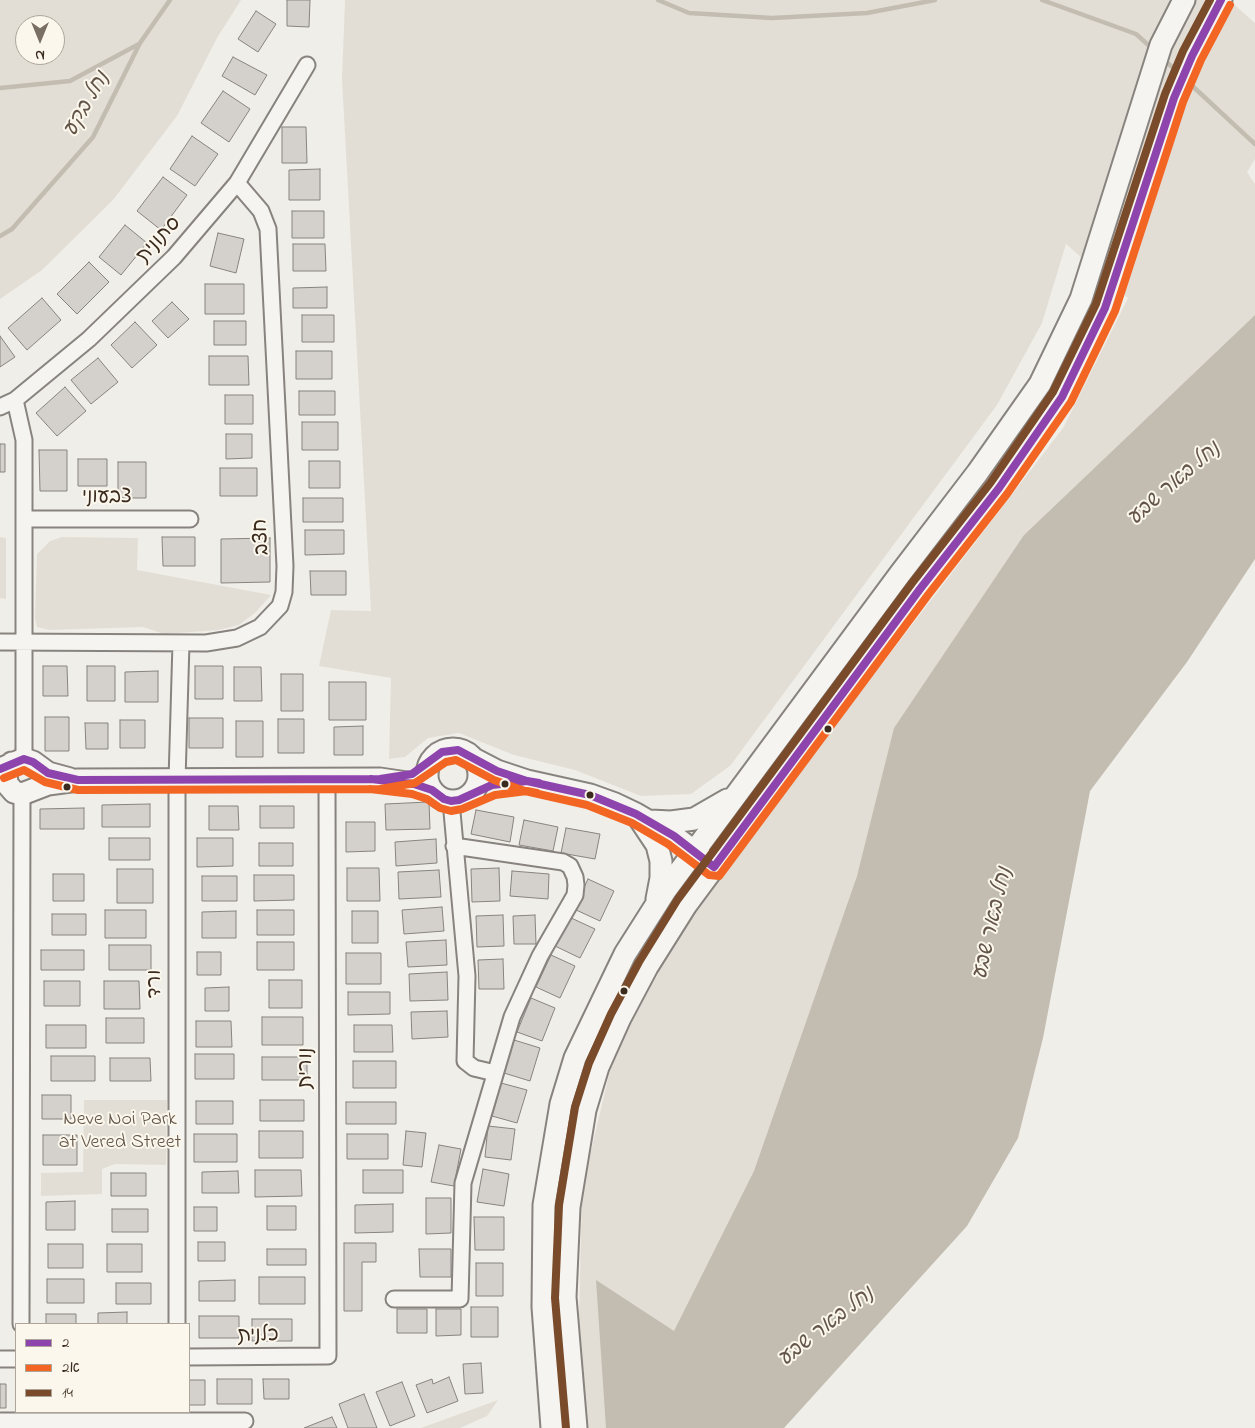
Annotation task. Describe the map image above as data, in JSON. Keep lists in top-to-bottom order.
{
  "streets": {
    "street": [
      "סתונית",
      "צבעוני",
      "חצב",
      "ורד",
      "נורית",
      "כלנית"
    ]
  },
  "crossings": [
    ["סתונית", "חצב"],
    ["חצב", "ורד"],
    ["נורית", "כלנית"]
  ],
  "water": ["נחל בקע", "נחל באר שבע"],
  "parks": ["Neve Noi Park at Vered Street"],
  "lines": ["transit line 2", "transit line 14", "transit line 2א"],
  "legend": ["2", "2א", "14"],
  "north": "bottom"
}
